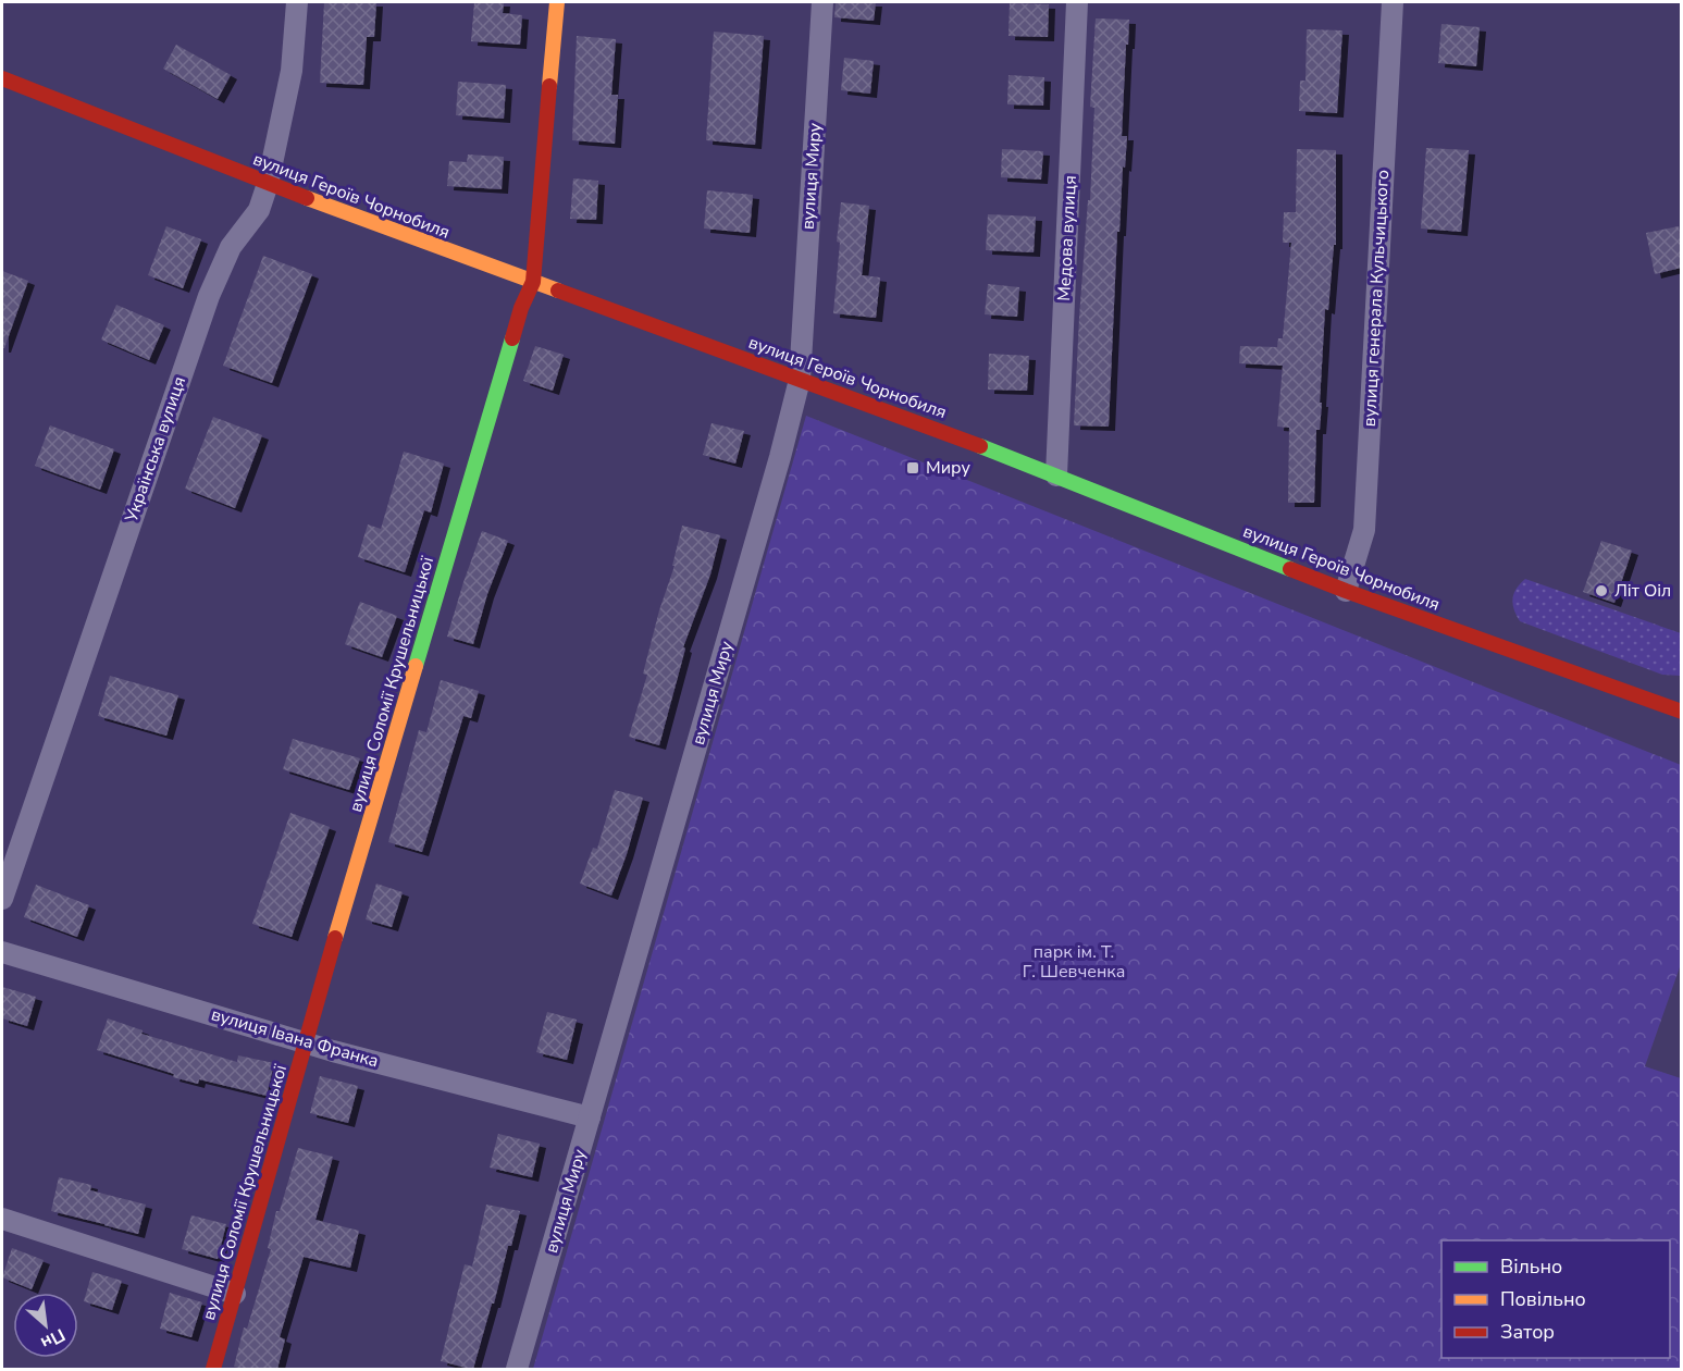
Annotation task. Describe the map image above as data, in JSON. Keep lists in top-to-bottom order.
{
  "streets": {
    "street": [
      "вулиця Миру",
      "вулиця Героїв Чорнобиля",
      "Медова вулиця",
      "вулиця генерала Кульчицького",
      "Українська вулиця",
      "вулиця Соломії Крушельницької",
      "вулиця Івана Франка"
    ]
  },
  "crossings": [
    ["вулиця Миру", "вулиця Героїв Чорнобиля"],
    ["вулиця Миру", "вулиця Івана Франка"],
    ["вулиця Героїв Чорнобиля", "Медова вулиця"],
    ["вулиця Героїв Чорнобиля", "вулиця генерала Кульчицького"],
    ["вулиця Героїв Чорнобиля", "Українська вулиця"],
    ["вулиця Героїв Чорнобиля", "вулиця Соломії Крушельницької"],
    ["вулиця Соломії Крушельницької", "вулиця Івана Франка"]
  ],
  "parks": ["парк ім. Т. Г. Шевченка"],
  "places": {
    "transit": ["Миру"],
    "other": ["Літ Оіл"]
  },
  "legend": ["Вільно", "Повільно", "Затор"],
  "north": "bottom right"
}
